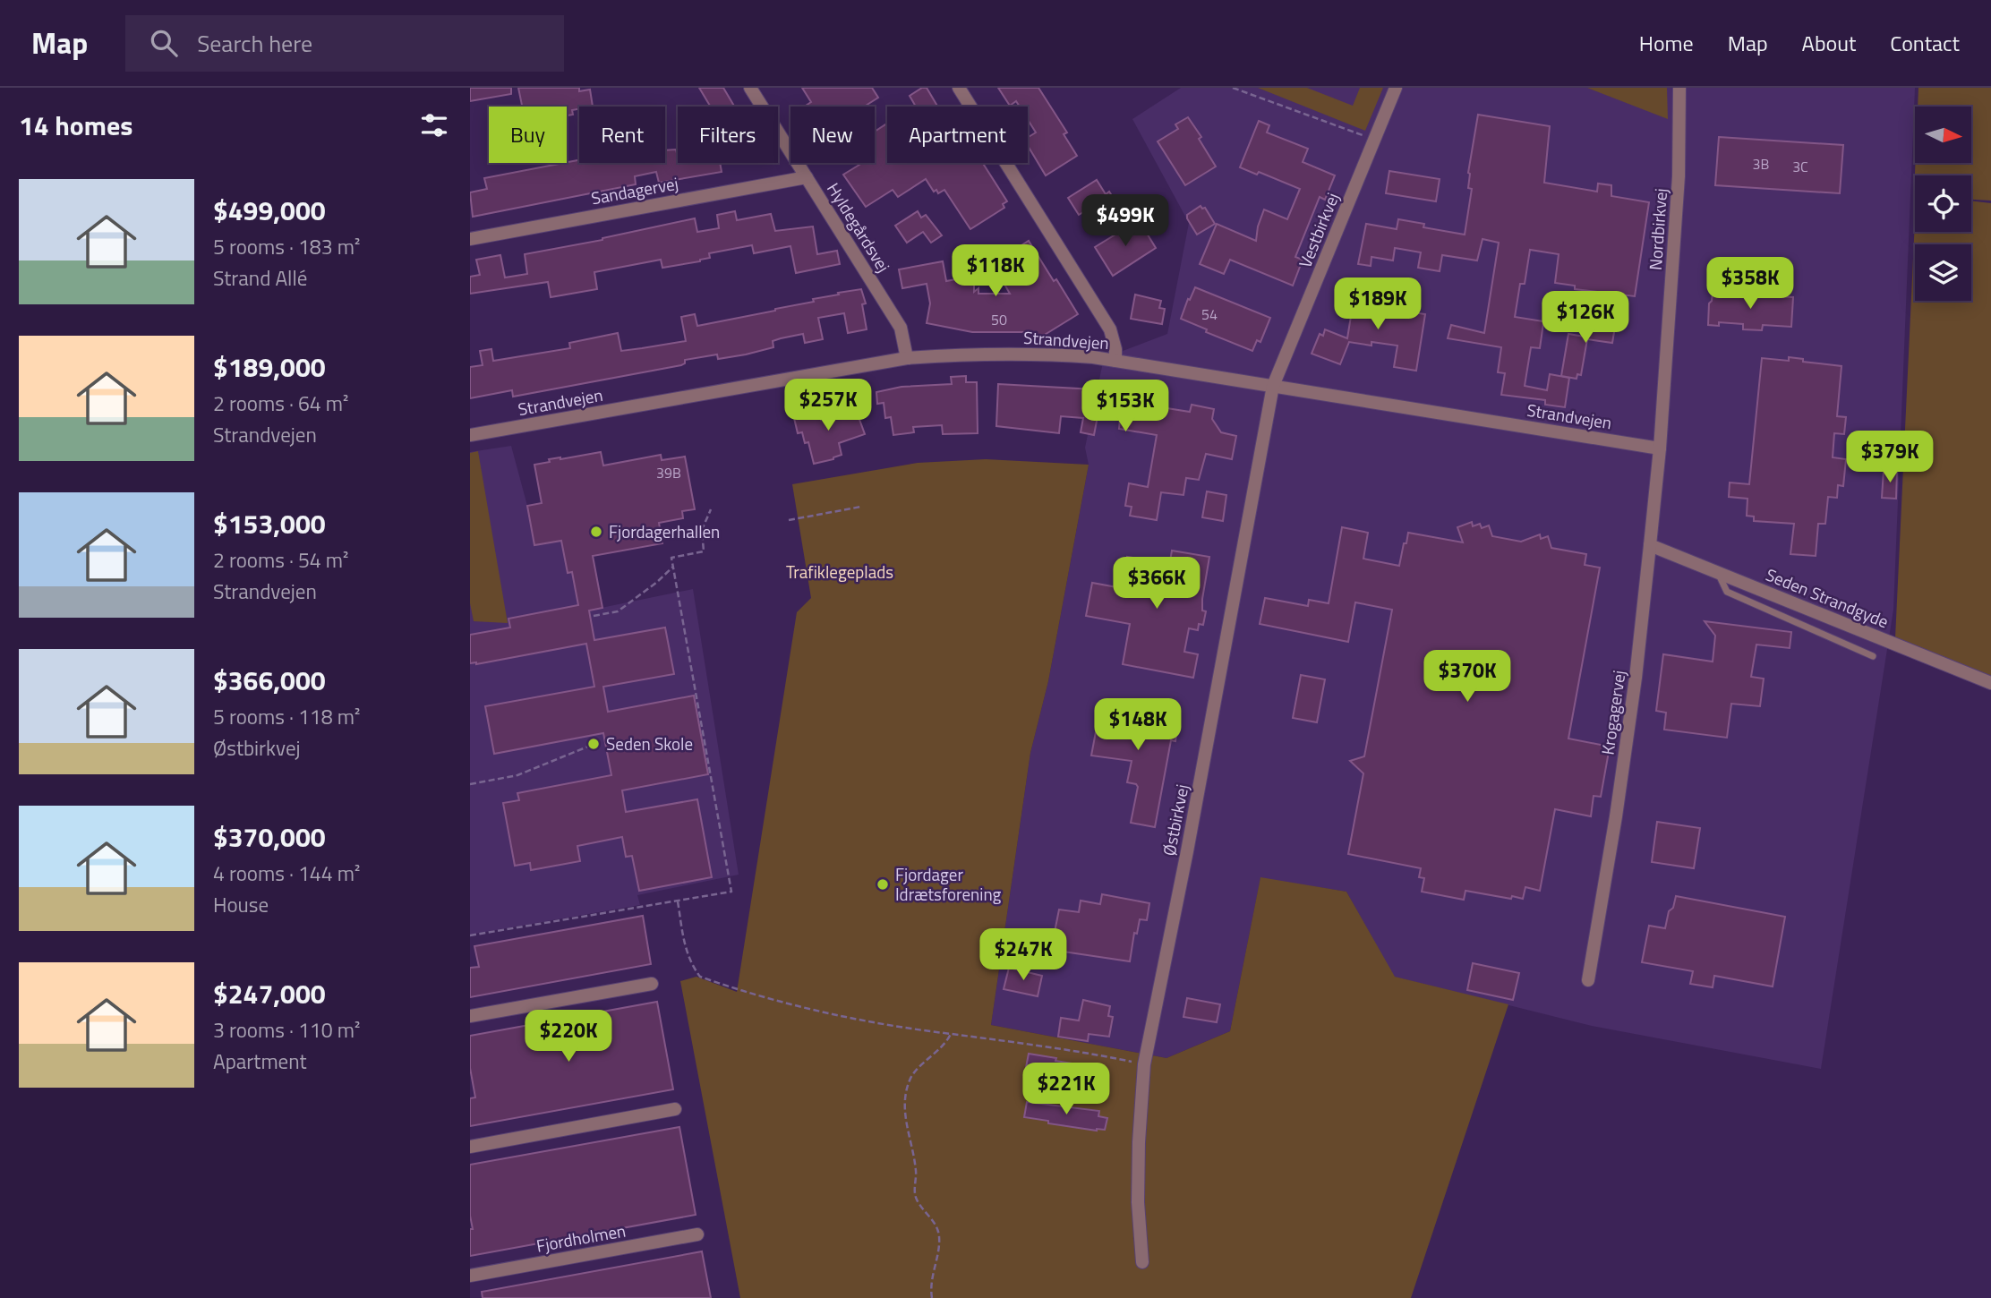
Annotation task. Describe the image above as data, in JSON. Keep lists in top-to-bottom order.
{
  "streets": {
    "street": [
      "Sandagervej",
      "Hyldegårdsvej",
      "Nordbirkvej",
      "Vestbirkvej",
      "Strandvejen",
      "Seden Strandgyde",
      "Krogagervej",
      "Østbirkvej",
      "Fjordholmen"
    ]
  },
  "crossings": [
    ["Sandagervej", "Hyldegårdsvej"],
    ["Hyldegårdsvej", "Strandvejen"],
    ["Nordbirkvej", "Strandvejen"],
    ["Nordbirkvej", "Krogagervej"],
    ["Vestbirkvej", "Strandvejen"],
    ["Vestbirkvej", "Østbirkvej"],
    ["Strandvejen", "Krogagervej"],
    ["Strandvejen", "Østbirkvej"],
    ["Seden Strandgyde", "Krogagervej"]
  ],
  "parks": ["Trafiklegeplads"],
  "places": ["Fjordagerhallen", "Seden Skole", "Fjordager Idrætsforening"],
  "house_numbers": [
    "3B",
    "3C",
    "54",
    "50",
    "39B"
  ],
  "north": "right",
  "page": {
    "header": "Map",
    "search": "Search here",
    "nav": [
      "Home",
      "Map",
      "About",
      "Contact"
    ],
    "heading": "14 homes",
    "chip": [
      "Buy",
      "Rent",
      "Filters",
      "New",
      "Apartment"
    ],
    "list": [
      {
        "name": "$499,000",
        "note": "5 rooms · 183 m² · Strand Allé"
      },
      {
        "name": "$189,000",
        "note": "2 rooms · 64 m² · Strandvejen"
      },
      {
        "name": "$153,000",
        "note": "2 rooms · 54 m² · Strandvejen"
      },
      {
        "name": "$366,000",
        "note": "5 rooms · 118 m² · Østbirkvej"
      },
      {
        "name": "$370,000",
        "note": "4 rooms · 144 m² · House"
      },
      {
        "name": "$247,000",
        "note": "3 rooms · 110 m² · Apartment"
      }
    ],
    "price": [
      "$499K",
      "$118K",
      "$358K",
      "$189K",
      "$126K",
      "$257K",
      "$153K",
      "$379K",
      "$366K",
      "$370K",
      "$148K",
      "$247K",
      "$220K",
      "$221K"
    ]
  }
}
